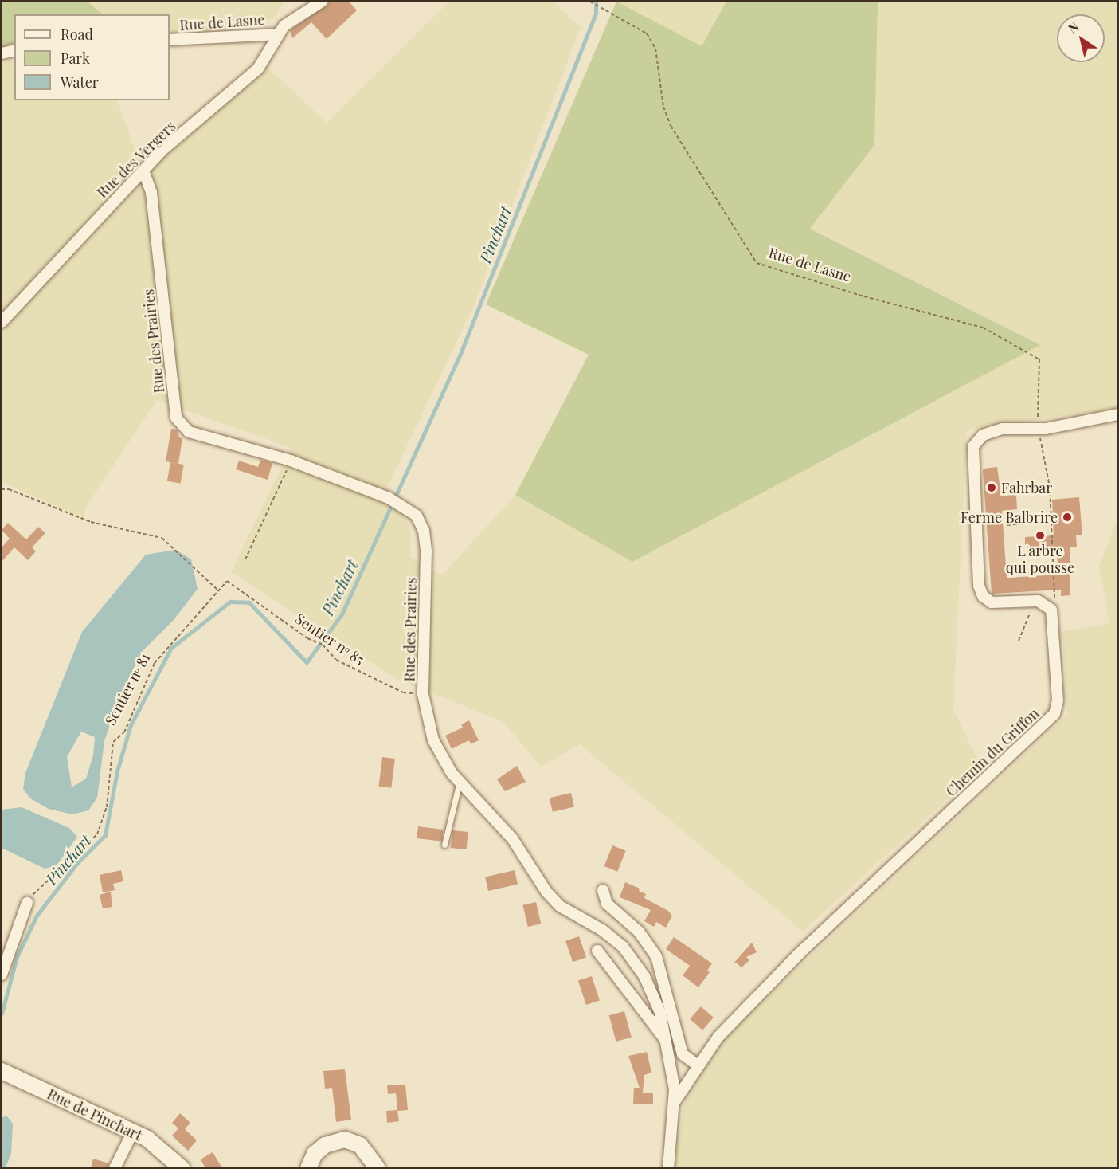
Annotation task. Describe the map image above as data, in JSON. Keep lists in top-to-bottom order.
{
  "streets": {
    "main road": ["Rue de Pinchart"],
    "street": [
      "Rue de Lasne",
      "Rue des Vergers",
      "Rue des Prairies",
      "Chemin du Griffon"
    ],
    "path": ["Sentier nᵒ 85", "Sentier nᵒ 81"]
  },
  "crossings": [
    ["Rue de Lasne", "Rue des Vergers"],
    ["Rue des Vergers", "Rue des Prairies"],
    ["Rue des Prairies", "Sentier nᵒ 85"],
    ["Rue des Prairies", "Chemin du Griffon"],
    ["Sentier nᵒ 85", "Sentier nᵒ 81"]
  ],
  "water": ["Pinchart"],
  "places": ["Fahrbar", "Ferme Balbrire", "L'arbre qui pousse"],
  "legend": ["Road", "Park", "Water"],
  "north": "top left"
}
